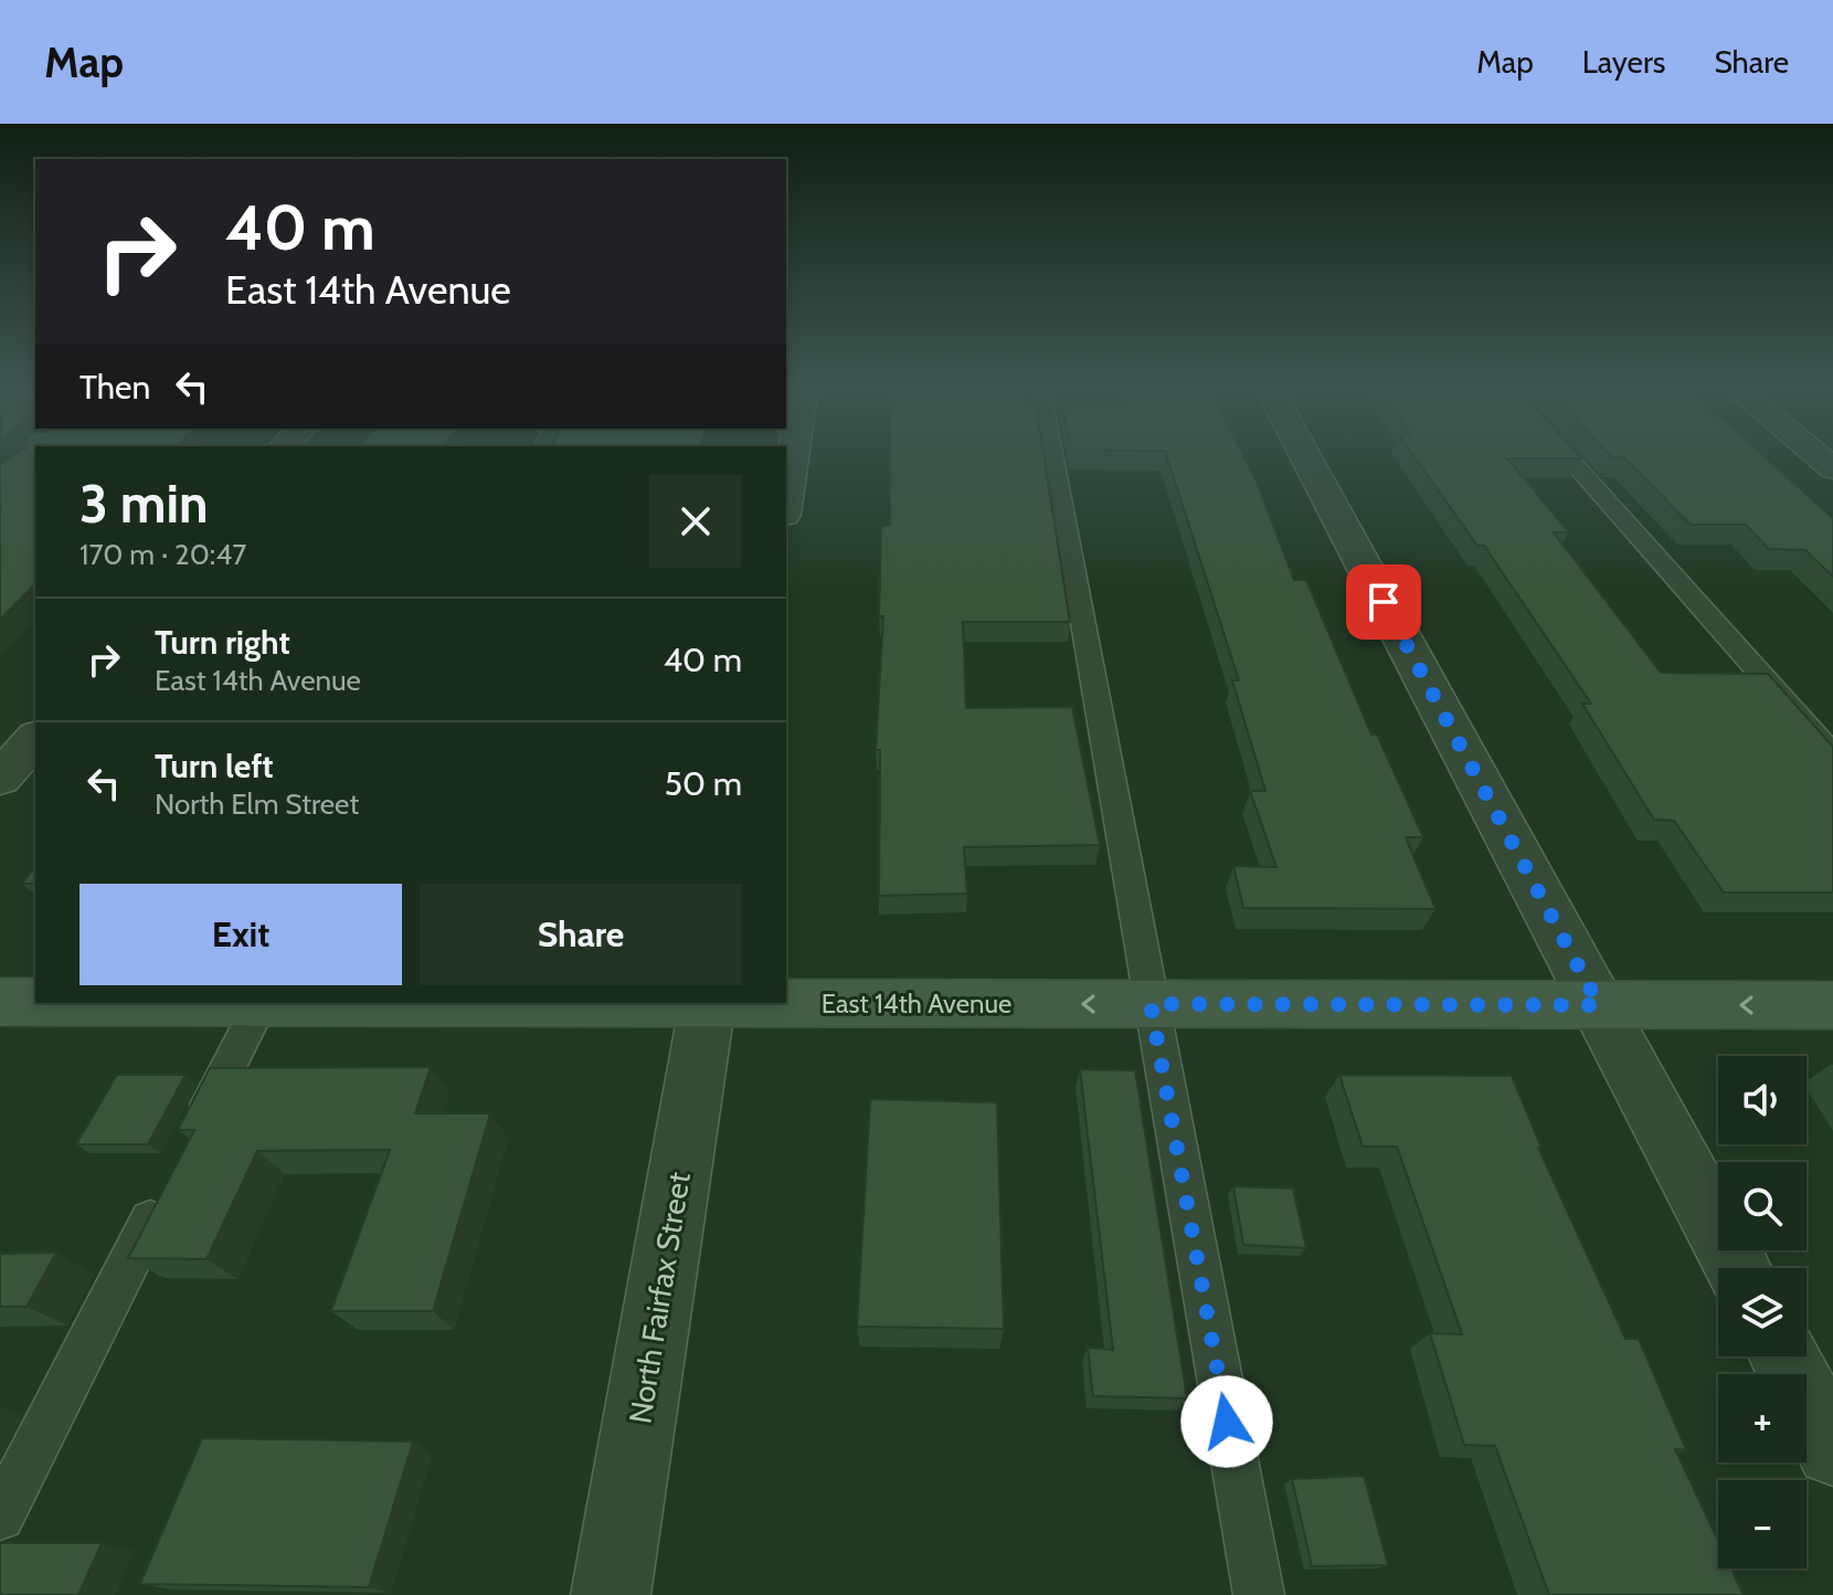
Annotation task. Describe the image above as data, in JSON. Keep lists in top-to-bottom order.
{
  "streets": {
    "main road": ["East 14th Avenue"],
    "street": ["North Fairfax Street"]
  },
  "one_way": ["East 14th Avenue"],
  "page": {
    "header": "Map",
    "nav": ["Map", "Layers", "Share"],
    "turn": ["40 m", "East 14th Avenue"],
    "then": "Then",
    "heading": ["3 min", "170 m · 20:47"],
    "list": [
      {
        "name": "Turn right",
        "note": "East 14th Avenue",
        "value": "40 m"
      },
      {
        "name": "Turn left",
        "note": "North Elm Street",
        "value": "50 m"
      }
    ],
    "buttons": ["Exit", "Share"],
    "map_buttons": ["+", "−"]
  }
}
